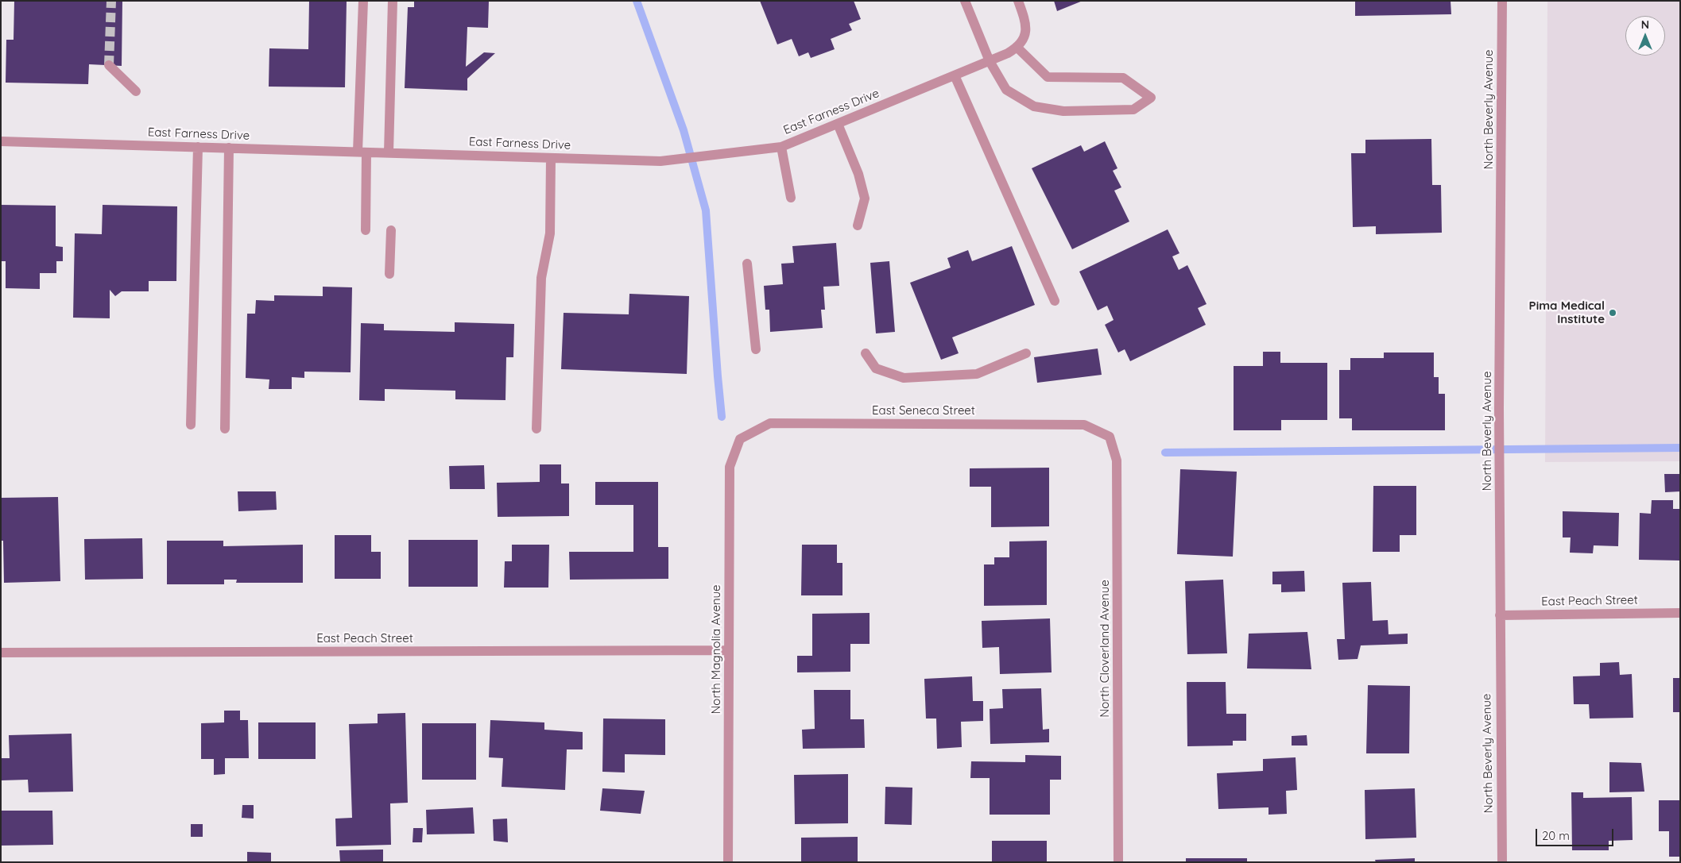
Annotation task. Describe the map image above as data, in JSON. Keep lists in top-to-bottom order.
{
  "streets": {
    "street": [
      "North Beverly Avenue",
      "East Farness Drive",
      "East Seneca Street",
      "East Peach Street",
      "North Cloverland Avenue",
      "North Magnolia Avenue"
    ]
  },
  "crossings": [
    ["North Beverly Avenue", "East Peach Street"],
    ["East Seneca Street", "North Cloverland Avenue"],
    ["East Seneca Street", "North Magnolia Avenue"],
    ["East Peach Street", "North Magnolia Avenue"]
  ],
  "places": ["Pima Medical Institute"],
  "scale_bar": "20 m",
  "north": "top"
}
